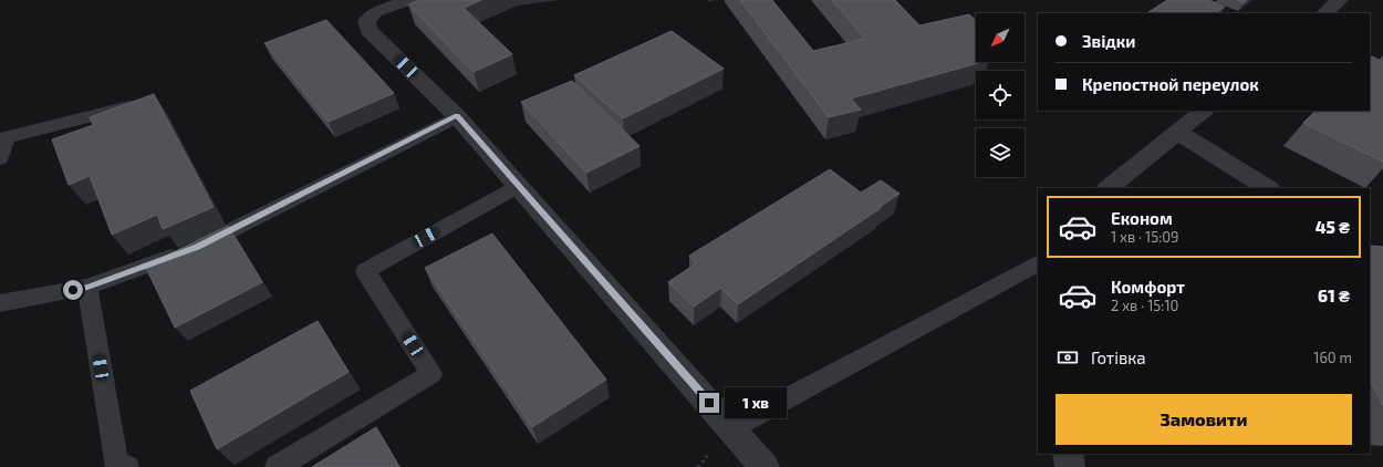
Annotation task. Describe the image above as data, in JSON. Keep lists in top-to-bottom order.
{
  "north": "bottom left",
  "page": {
    "banner": ["Звідки", "Крепостной переулок"],
    "list": [
      {
        "name": "Економ",
        "note": "1 хв · 15:09",
        "value": "45 ₴"
      },
      {
        "name": "Комфорт",
        "note": "2 хв · 15:10",
        "value": "61 ₴"
      }
    ],
    "pay": ["Готівка", "160 m"],
    "buttons": "Замовити",
    "bubble": "1 хв"
  }
}
